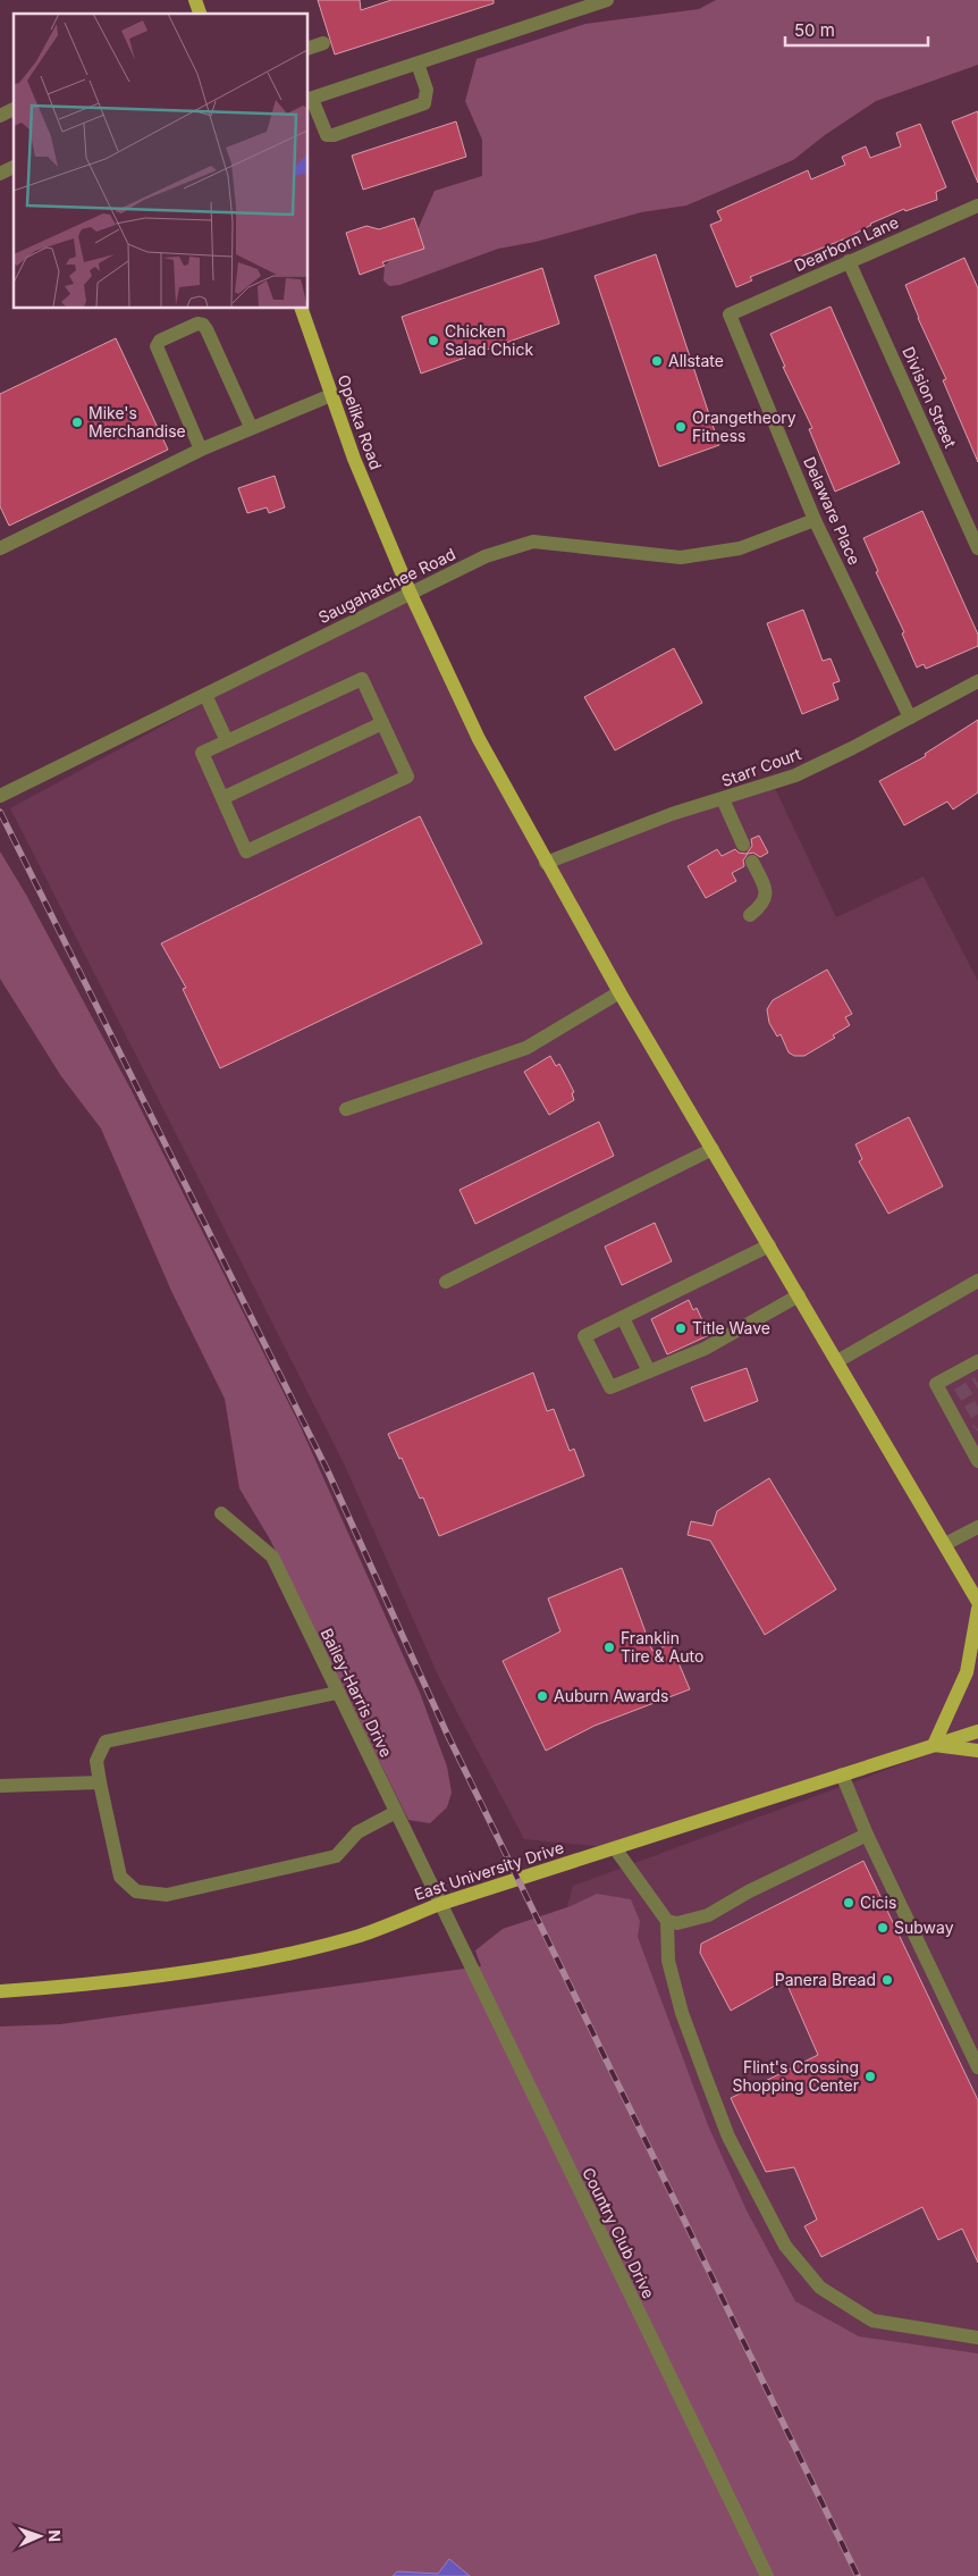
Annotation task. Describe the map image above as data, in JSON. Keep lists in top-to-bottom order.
{
  "streets": {
    "main road": ["Opelika Road", "East University Drive"],
    "street": [
      "Dearborn Lane",
      "Division Street",
      "Delaware Place",
      "Saugahatchee Road",
      "Starr Court",
      "Bailey-Harris Drive",
      "Country Club Drive"
    ]
  },
  "crossings": [
    ["Dearborn Lane", "Division Street"],
    ["Dearborn Lane", "Delaware Place"],
    ["Opelika Road", "Saugahatchee Road"],
    ["Opelika Road", "Starr Court"],
    ["Delaware Place", "Saugahatchee Road"],
    ["Delaware Place", "Starr Court"],
    ["Bailey-Harris Drive", "East University Drive"],
    ["Bailey-Harris Drive", "Country Club Drive"],
    ["East University Drive", "Country Club Drive"]
  ],
  "places": [
    "Chicken Salad Chick",
    "Allstate",
    "Mike's Merchandise",
    "Orangetheory Fitness",
    "Title Wave",
    "Franklin Tire & Auto",
    "Auburn Awards",
    "Cicis",
    "Subway",
    "Panera Bread",
    "Flint's Crossing Shopping Center"
  ],
  "scale_bar": "50 m",
  "north": "right"
}
